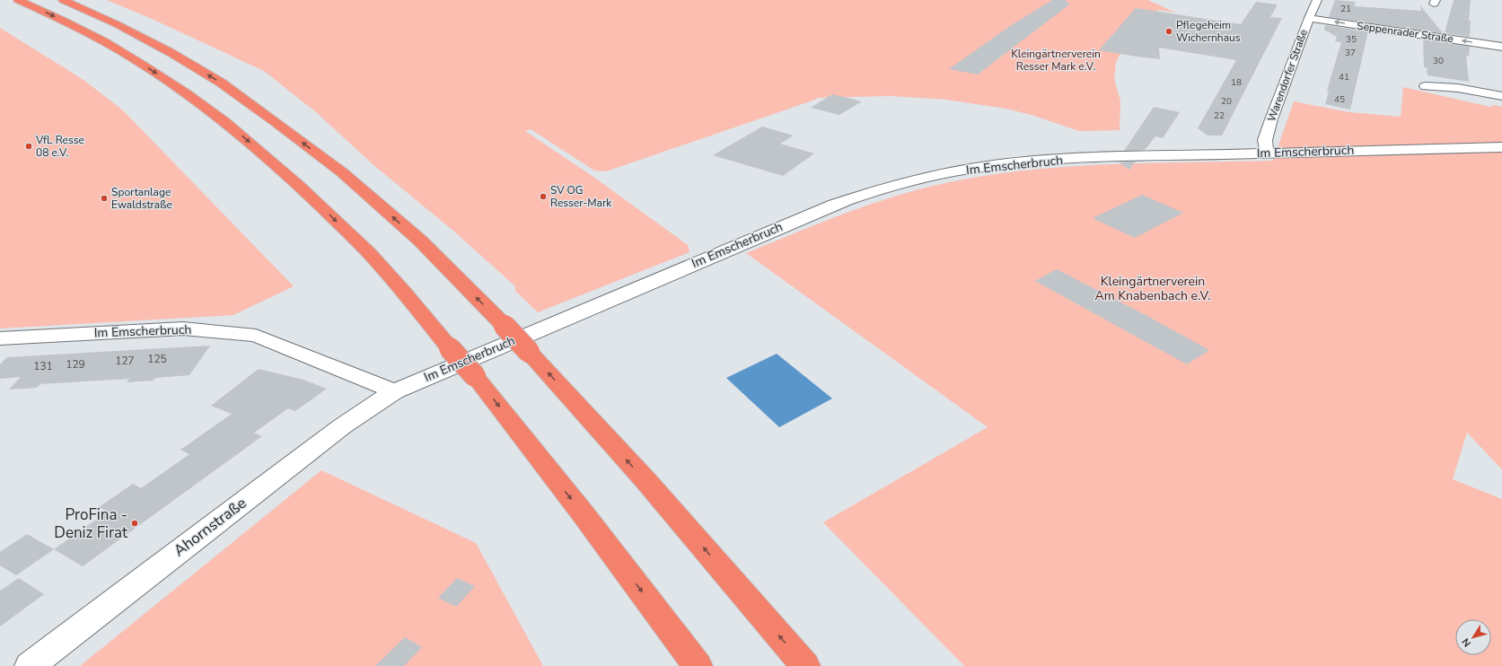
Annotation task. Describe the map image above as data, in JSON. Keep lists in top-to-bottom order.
{
  "streets": {
    "street": [
      "Seppenrader Straße",
      "Warendorfer Straße",
      "Im Emscherbruch",
      "Ahornstraße"
    ]
  },
  "crossings": [
    ["Seppenrader Straße", "Warendorfer Straße"],
    ["Warendorfer Straße", "Im Emscherbruch"],
    ["Im Emscherbruch", "Ahornstraße"]
  ],
  "parks": ["Kleingärtnerverein Resser Mark e.V.", "Kleingärtnerverein Am Knabenbach e.V."],
  "places": [
    "Pflegeheim Wichernhaus",
    "VfL Resse 08 e.V.",
    "SV OG Resser-Mark",
    "Sportanlage Ewaldstraße",
    "ProFina - Deniz Firat"
  ],
  "house_numbers": [
    "21",
    "35",
    "37",
    "30",
    "41",
    "18",
    "45",
    "20",
    "22",
    "125",
    "127",
    "129",
    "131"
  ],
  "north": "bottom left"
}
